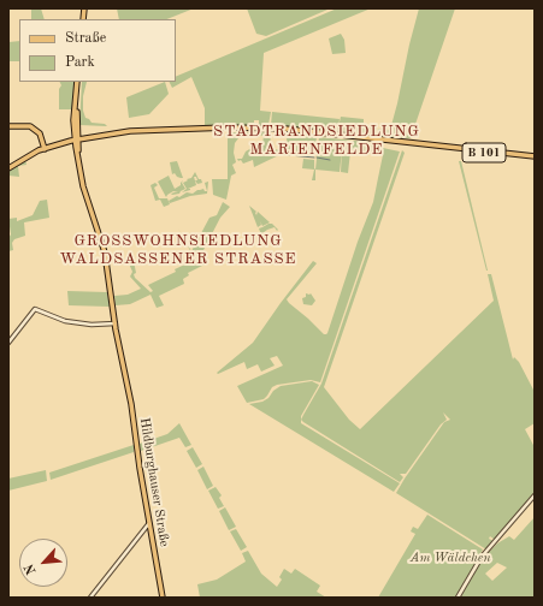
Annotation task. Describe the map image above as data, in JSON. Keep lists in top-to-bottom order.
{
  "streets": {
    "main road": ["B 101", "Hildburghauser Straße"]
  },
  "crossings": [
    ["B 101", "Hildburghauser Straße"]
  ],
  "districts": ["STADTRANDSIEDLUNG MARIENFELDE", "GROSSWOHNSIEDLUNG WALDSASSENER STRASSE"],
  "parks": ["Am Wäldchen"],
  "legend": ["Straße", "Park"],
  "north": "bottom left"
}
